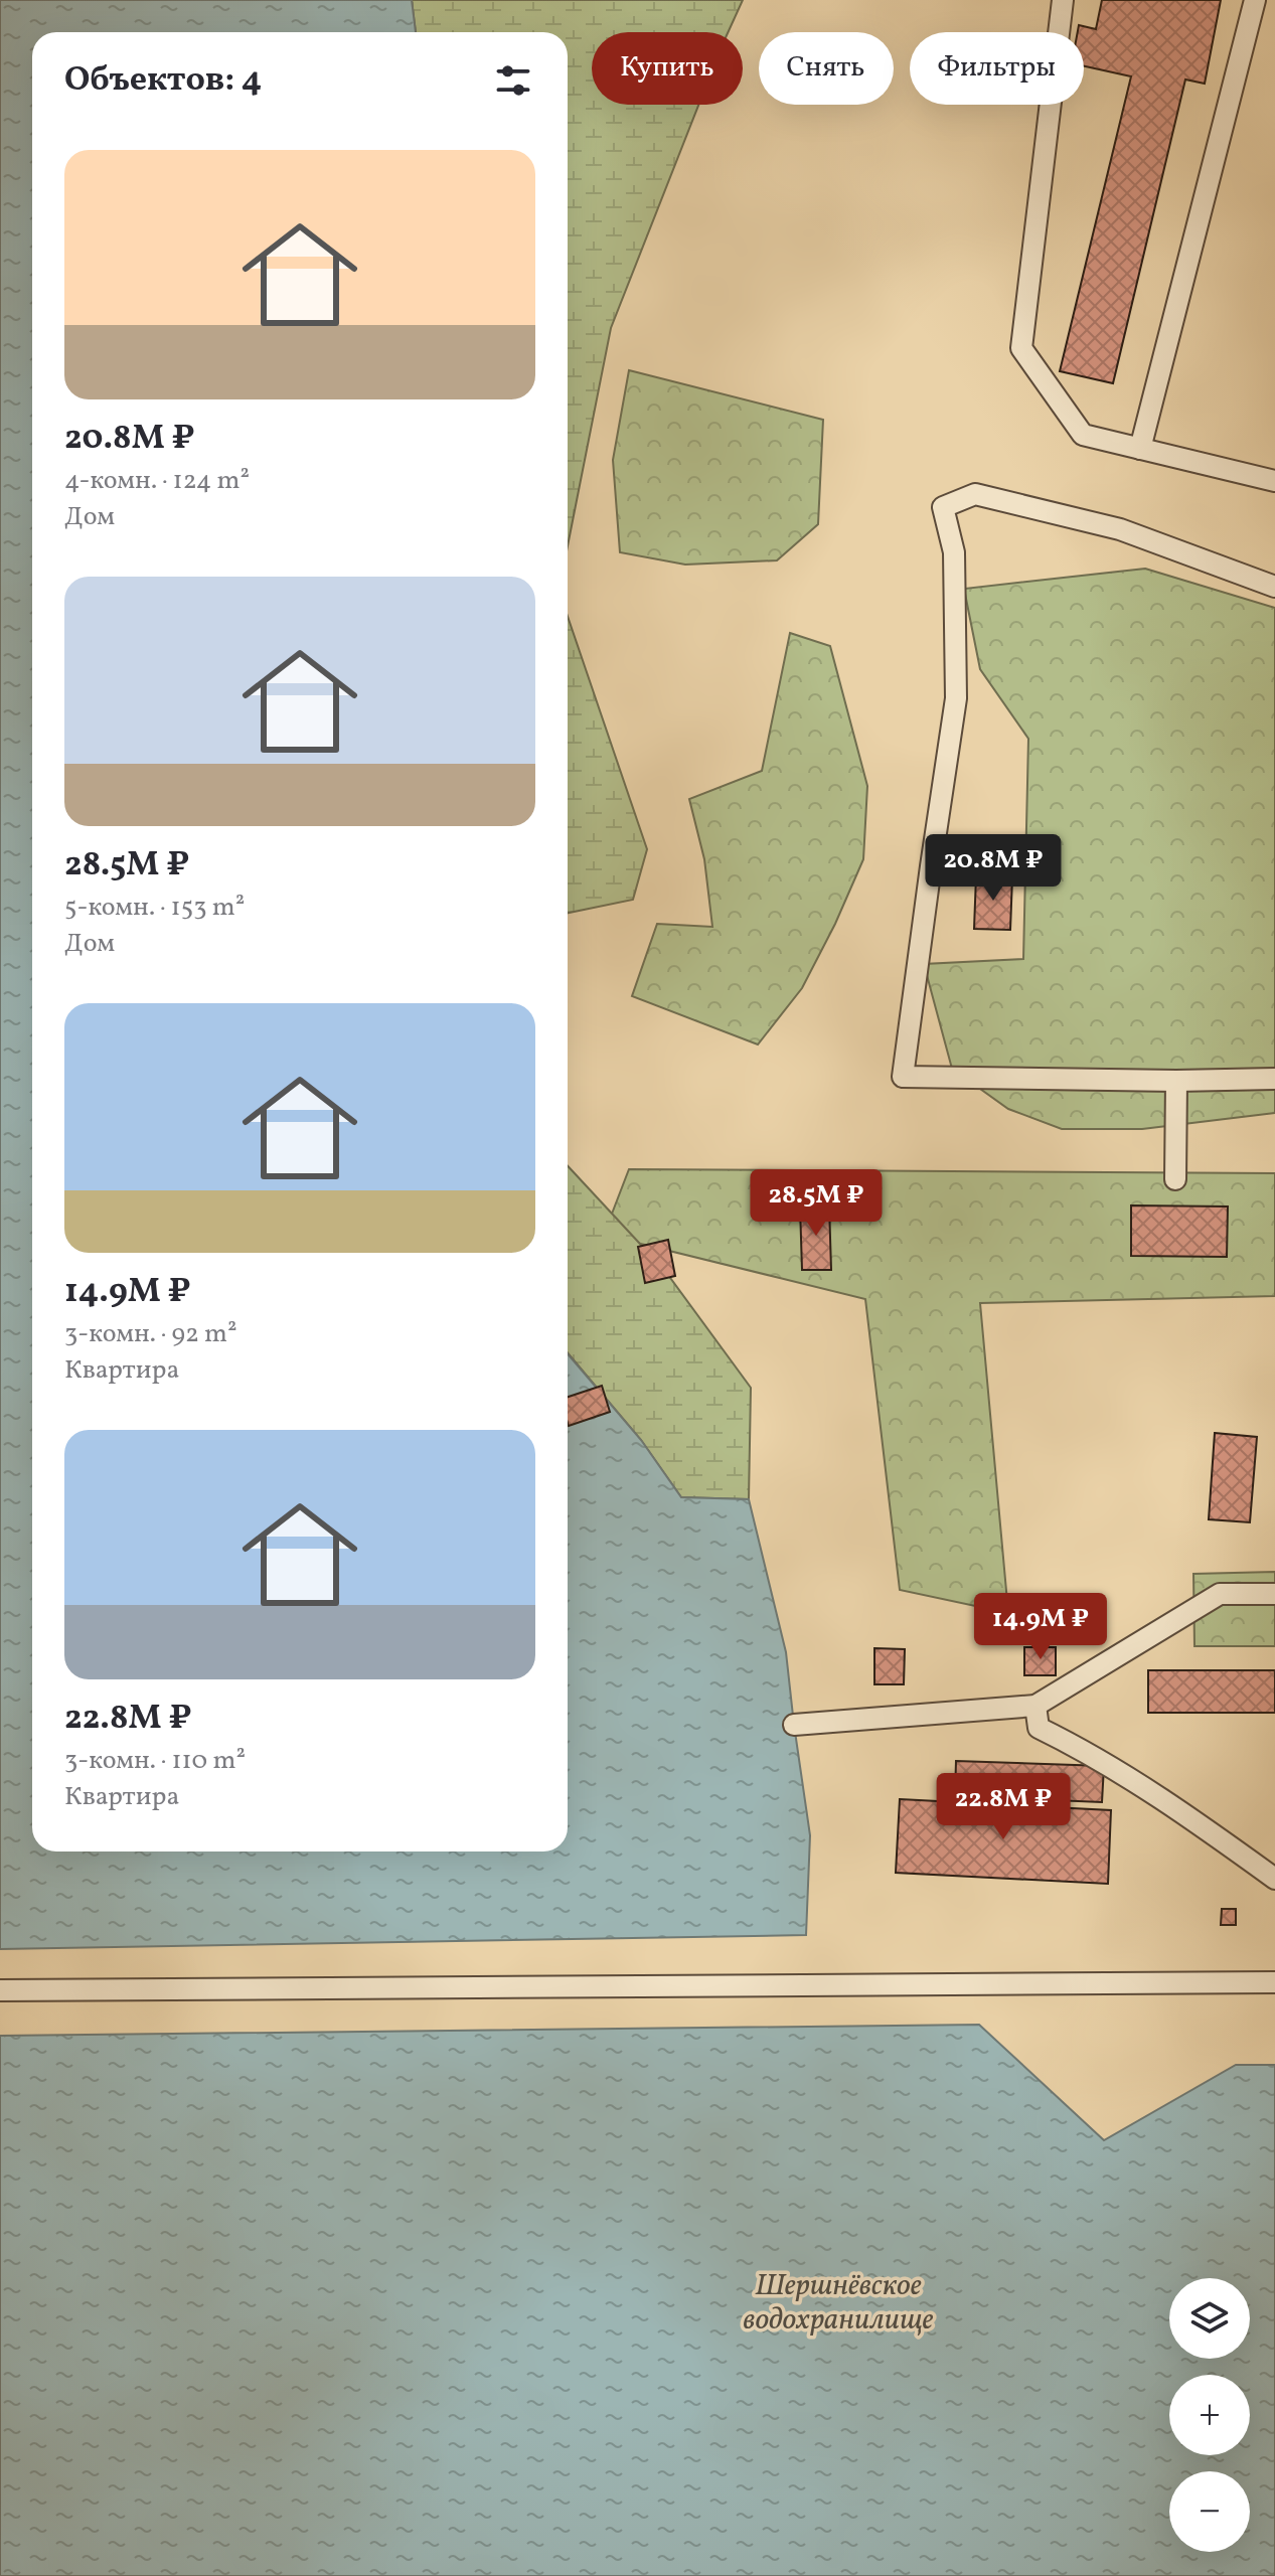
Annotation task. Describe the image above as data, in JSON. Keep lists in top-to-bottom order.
{
  "water": ["Шершнёвское водохранилище"],
  "page": {
    "chip": ["Купить", "Снять", "Фильтры"],
    "heading": "Объектов: 4",
    "list": [
      {
        "name": "20.8M ₽",
        "note": "4-комн. · 124 m² · Дом"
      },
      {
        "name": "28.5M ₽",
        "note": "5-комн. · 153 m² · Дом"
      },
      {
        "name": "14.9M ₽",
        "note": "3-комн. · 92 m² · Квартира"
      },
      {
        "name": "22.8M ₽",
        "note": "3-комн. · 110 m² · Квартира"
      }
    ],
    "price": [
      "20.8M ₽",
      "28.5M ₽",
      "14.9M ₽",
      "22.8M ₽"
    ],
    "map_buttons": ["+", "−"]
  }
}
